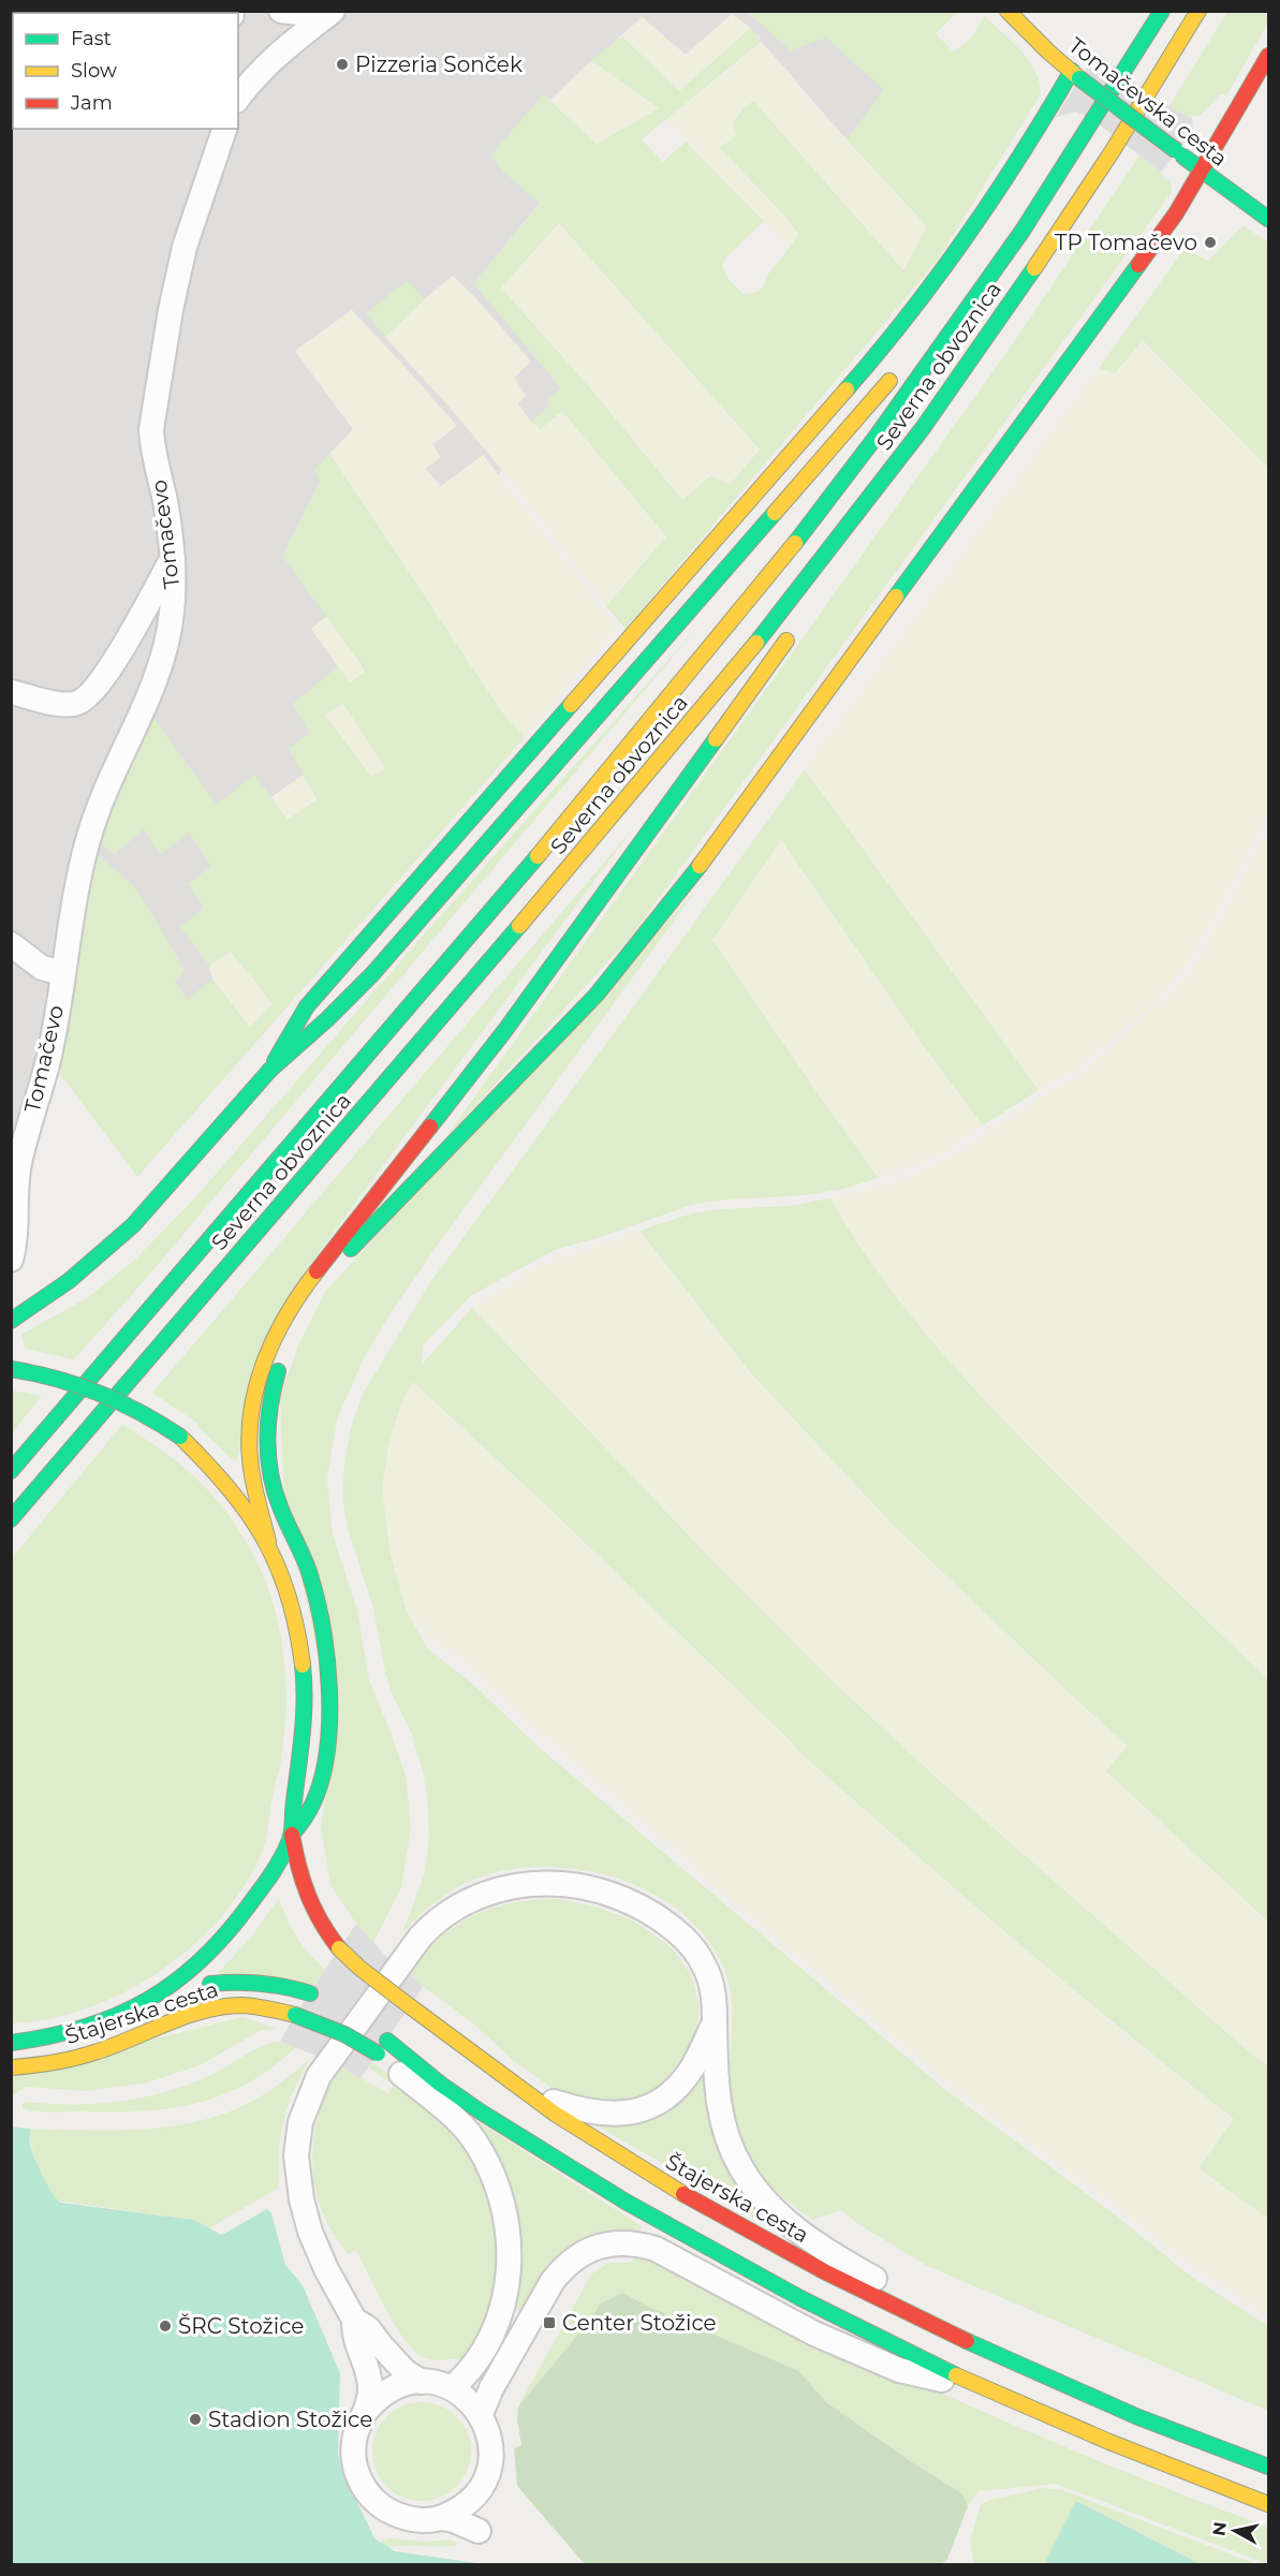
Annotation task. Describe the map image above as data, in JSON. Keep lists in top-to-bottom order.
{
  "streets": {
    "main road": ["Tomačevska cesta", "Severna obvoznica", "Štajerska cesta"],
    "street": ["Tomačevo"]
  },
  "places": {
    "other": [
      "Pizzeria Sonček",
      "TP Tomačevo",
      "ŠRC Stožice",
      "Stadion Stožice"
    ],
    "transit": ["Center Stožice"]
  },
  "legend": ["Fast", "Slow", "Jam"],
  "north": "left"
}
